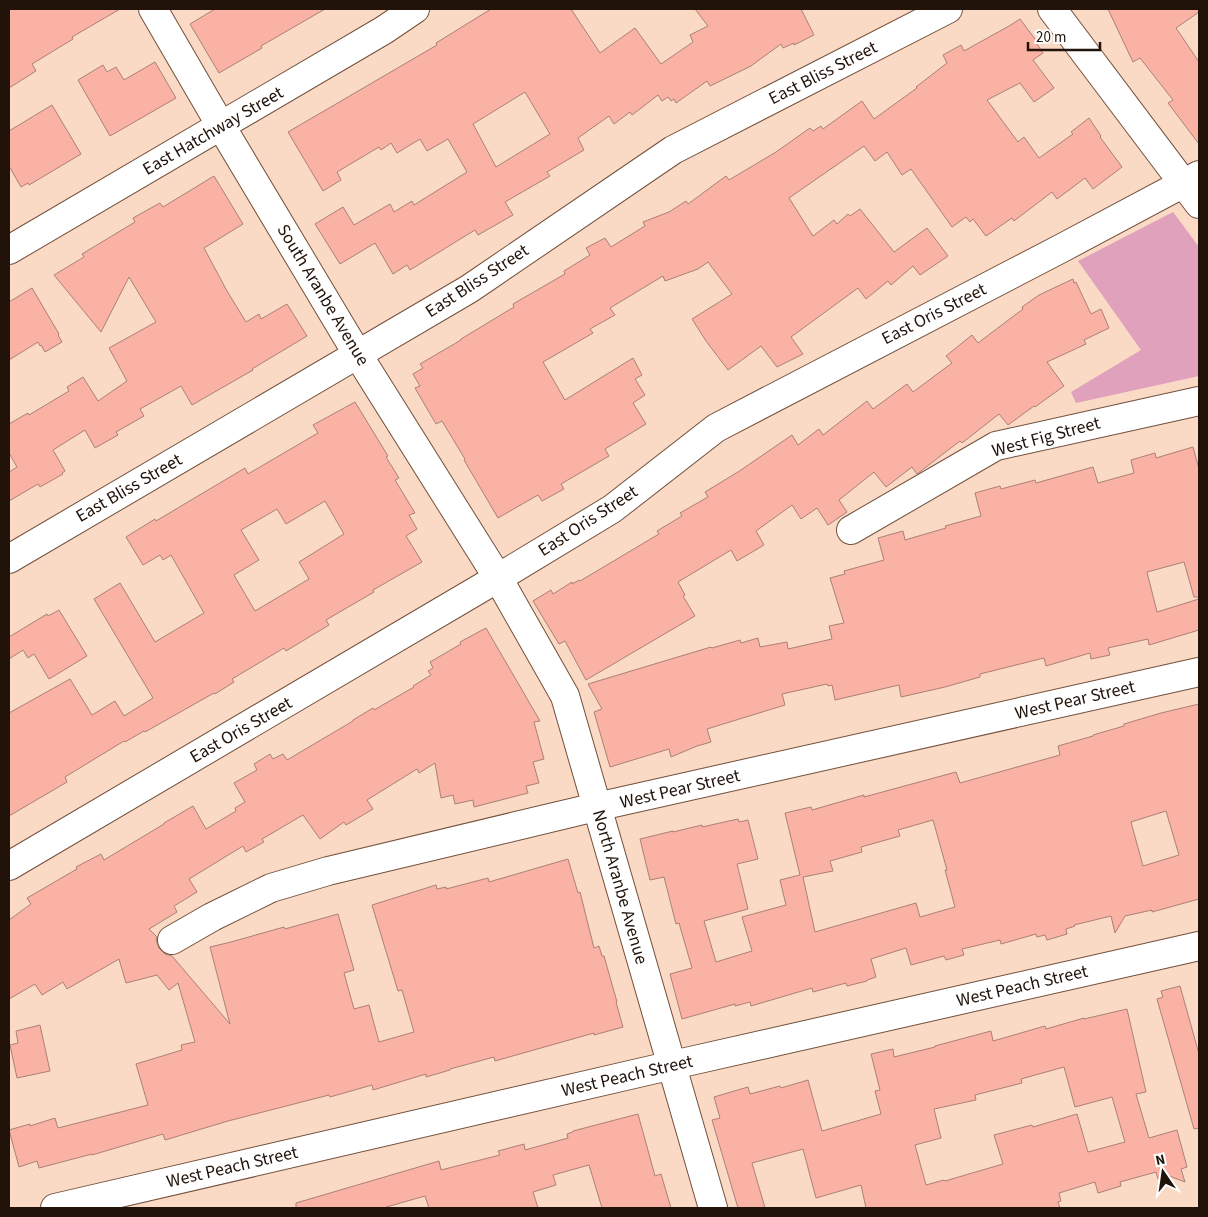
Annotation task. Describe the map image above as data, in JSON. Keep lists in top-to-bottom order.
{
  "streets": {
    "street": [
      "East Bliss Street",
      "East Hatchway Street",
      "South Aranbe Avenue",
      "East Oris Street",
      "West Fig Street",
      "West Pear Street",
      "North Aranbe Avenue",
      "West Peach Street"
    ]
  },
  "crossings": [
    ["East Bliss Street", "South Aranbe Avenue"],
    ["East Hatchway Street", "South Aranbe Avenue"],
    ["South Aranbe Avenue", "East Oris Street"],
    ["South Aranbe Avenue", "North Aranbe Avenue"],
    ["East Oris Street", "North Aranbe Avenue"],
    ["West Pear Street", "North Aranbe Avenue"],
    ["North Aranbe Avenue", "West Peach Street"]
  ],
  "scale_bar": "20 m",
  "north": "top"
}
